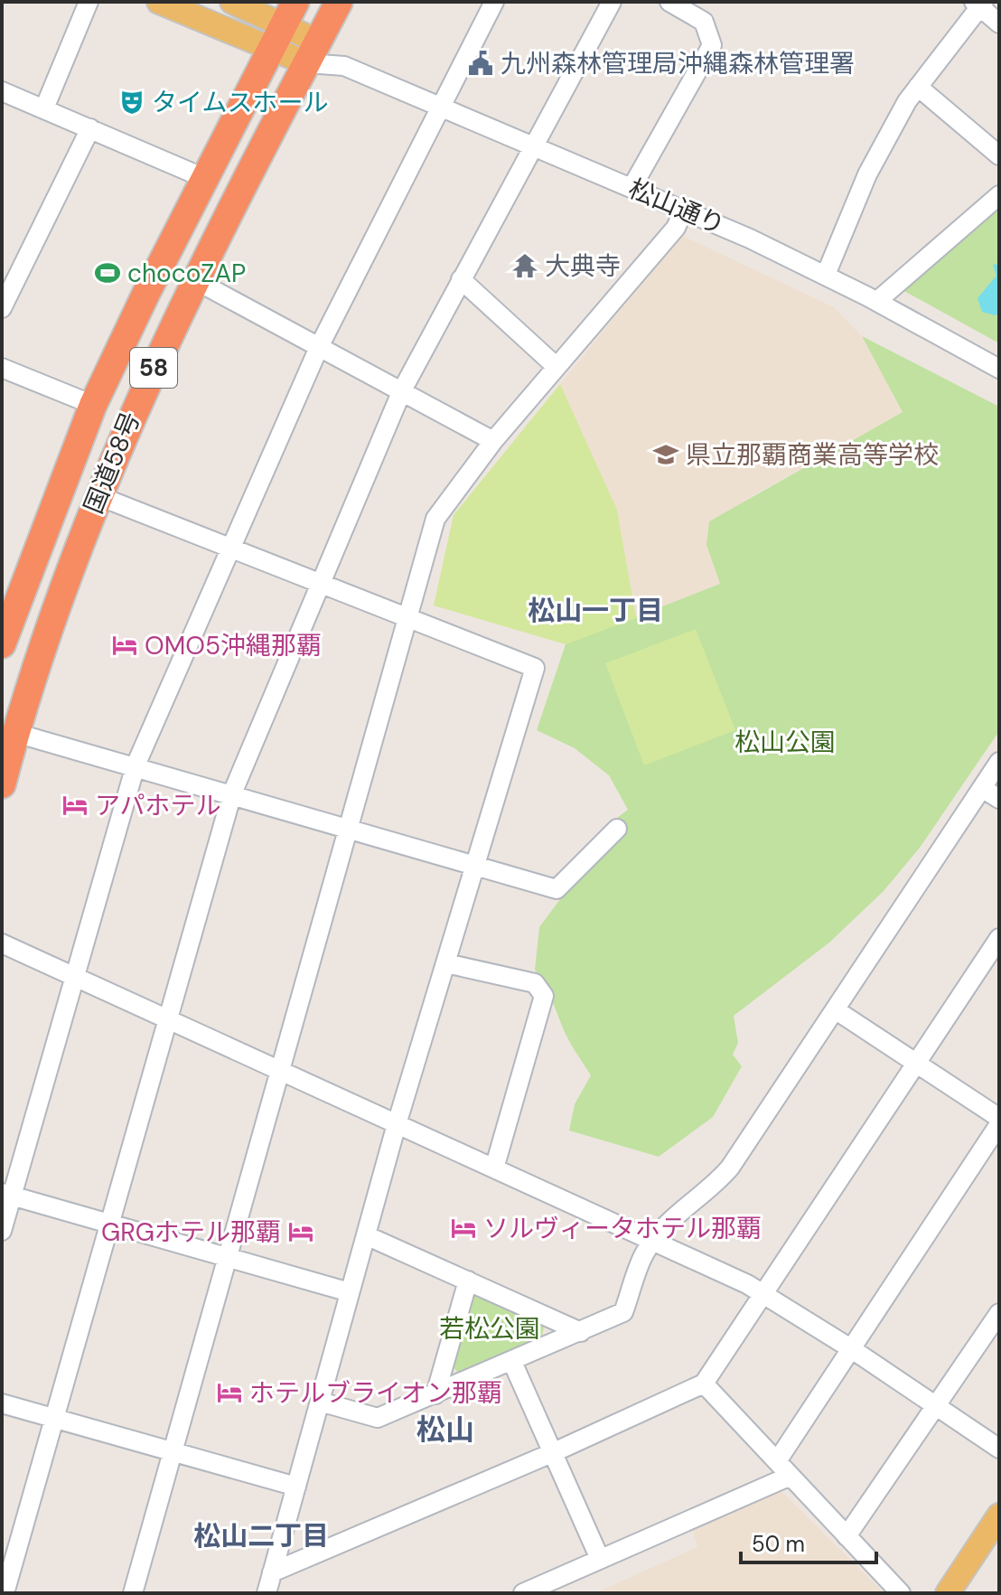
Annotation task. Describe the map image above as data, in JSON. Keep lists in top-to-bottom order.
{
  "streets": {
    "highway": ["58", "国道58号"],
    "street": ["松山通り"]
  },
  "crossings": [
    ["松山通り", "国道58号"]
  ],
  "districts": ["松山一丁目", "松山", "松山二丁目"],
  "parks": ["松山公園", "若松公園"],
  "places": {
    "public building": ["九州森林管理局沖縄森林管理署"],
    "theatre": ["タイムスホール"],
    "temple": ["大典寺"],
    "sports": ["chocoZAP"],
    "school or university": ["県立那覇商業高等学校"],
    "hotel": [
      "OMO5沖縄那覇",
      "アパホテル",
      "ソルヴィータホテル那覇",
      "GRGホテル那覇",
      "ホテルブライオン那覇"
    ]
  },
  "scale_bar": "50 m"
}
